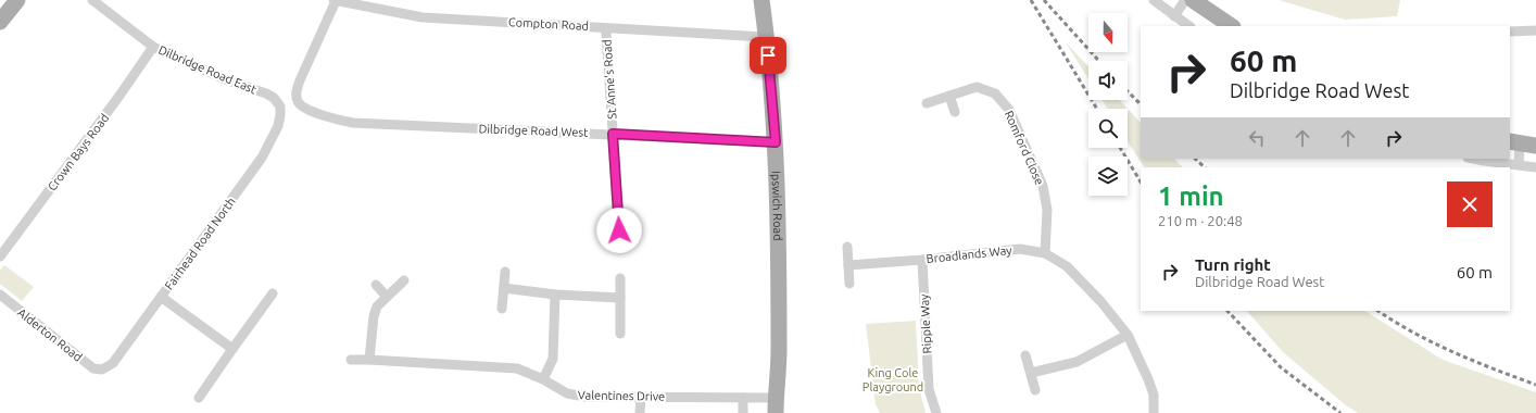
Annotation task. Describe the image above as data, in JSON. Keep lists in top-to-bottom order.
{
  "streets": {
    "main road": ["Ipswich Road"],
    "street": [
      "Compton Road",
      "Dilbridge Road East",
      "St Anne's Road",
      "Dilbridge Road West",
      "Romford Close",
      "Crown Bays Road",
      "Fairhead Road North",
      "Broadlands Way",
      "Ripple Way",
      "Alderton Road",
      "Valentines Drive"
    ]
  },
  "crossings": [
    ["Compton Road", "Dilbridge Road West"],
    ["Compton Road", "Ipswich Road"],
    ["Dilbridge Road East", "Crown Bays Road"],
    ["Dilbridge Road East", "Fairhead Road North"],
    ["St Anne's Road", "Dilbridge Road West"],
    ["Dilbridge Road West", "Ipswich Road"],
    ["Romford Close", "Broadlands Way"],
    ["Ipswich Road", "Valentines Drive"],
    ["Fairhead Road North", "Alderton Road"],
    ["Broadlands Way", "Ripple Way"]
  ],
  "parks": ["King Cole Playground"],
  "north": "bottom",
  "page": {
    "turn": ["60 m", "Dilbridge Road West"],
    "heading": ["1 min", "210 m · 20:48"],
    "list": [
      {
        "name": "Turn right",
        "note": "Dilbridge Road West",
        "value": "60 m"
      }
    ]
  }
}
